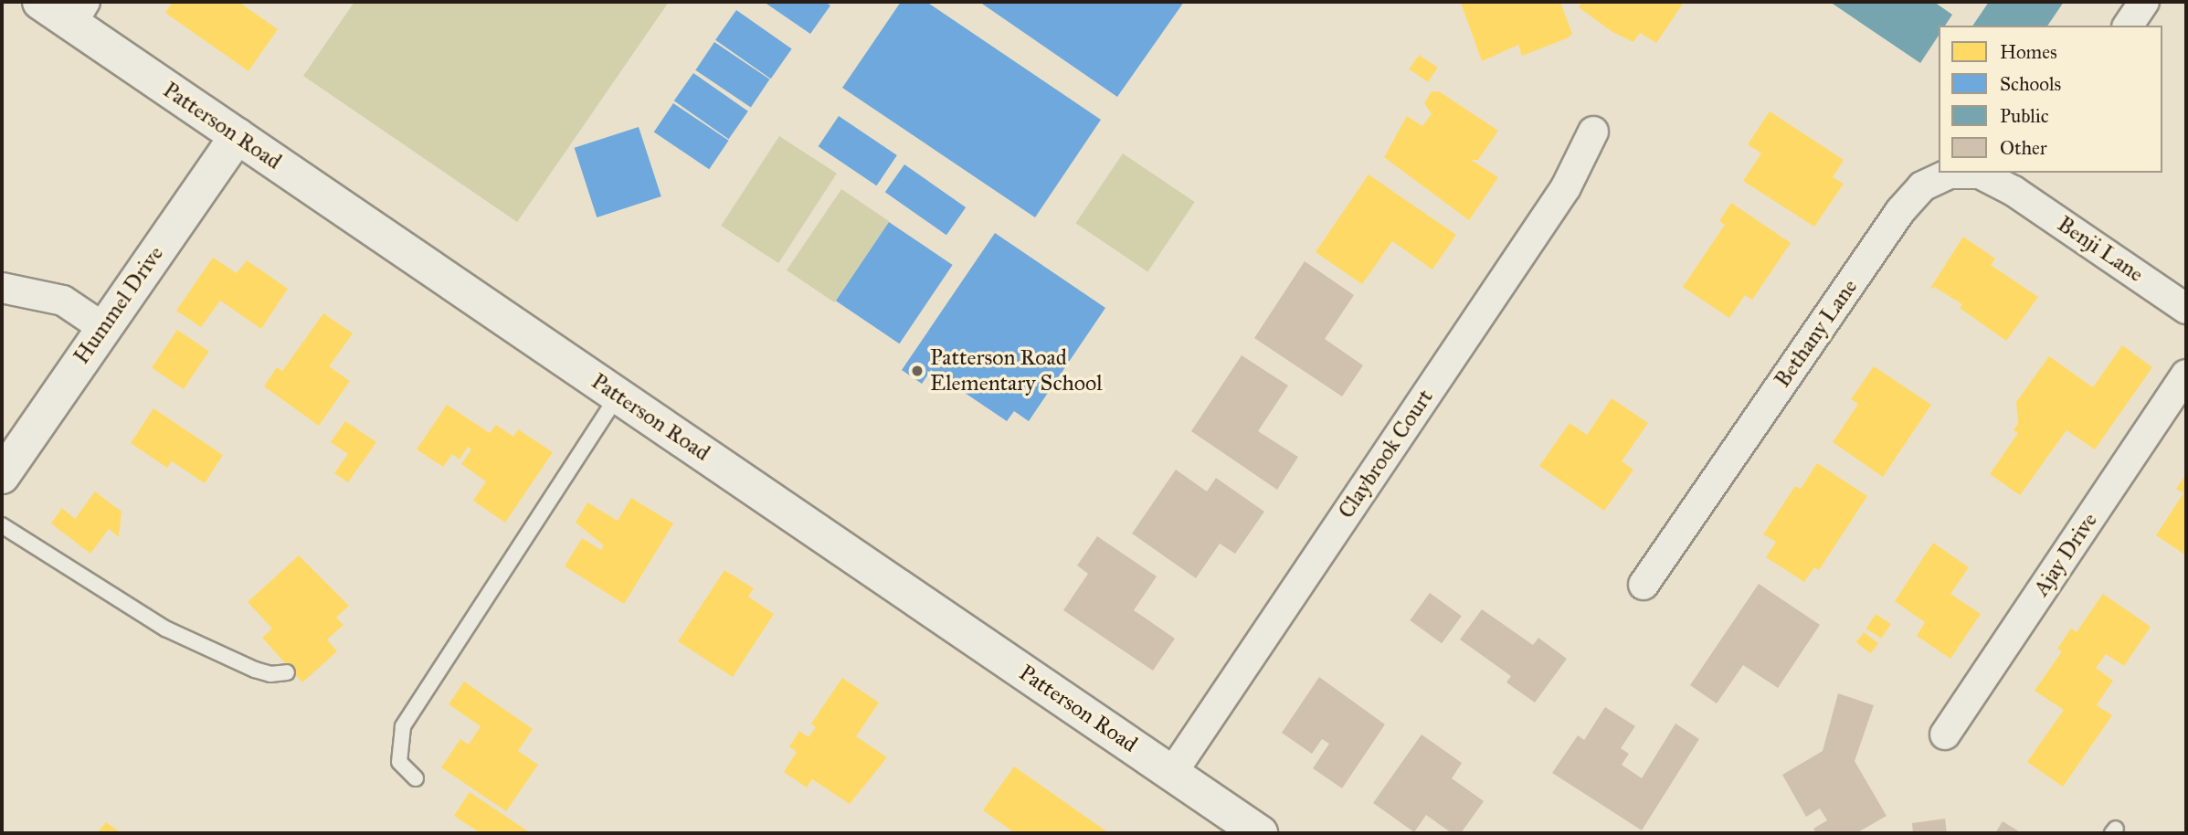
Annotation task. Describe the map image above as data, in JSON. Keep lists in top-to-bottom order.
{
  "streets": {
    "street": [
      "Patterson Road",
      "Benji Lane",
      "Hummel Drive",
      "Bethany Lane",
      "Claybrook Court",
      "Ajay Drive"
    ]
  },
  "crossings": [
    ["Patterson Road", "Hummel Drive"],
    ["Patterson Road", "Claybrook Court"],
    ["Benji Lane", "Bethany Lane"]
  ],
  "places": ["Patterson Road Elementary School"],
  "legend": [
    "Homes",
    "Schools",
    "Public",
    "Other"
  ]
}
